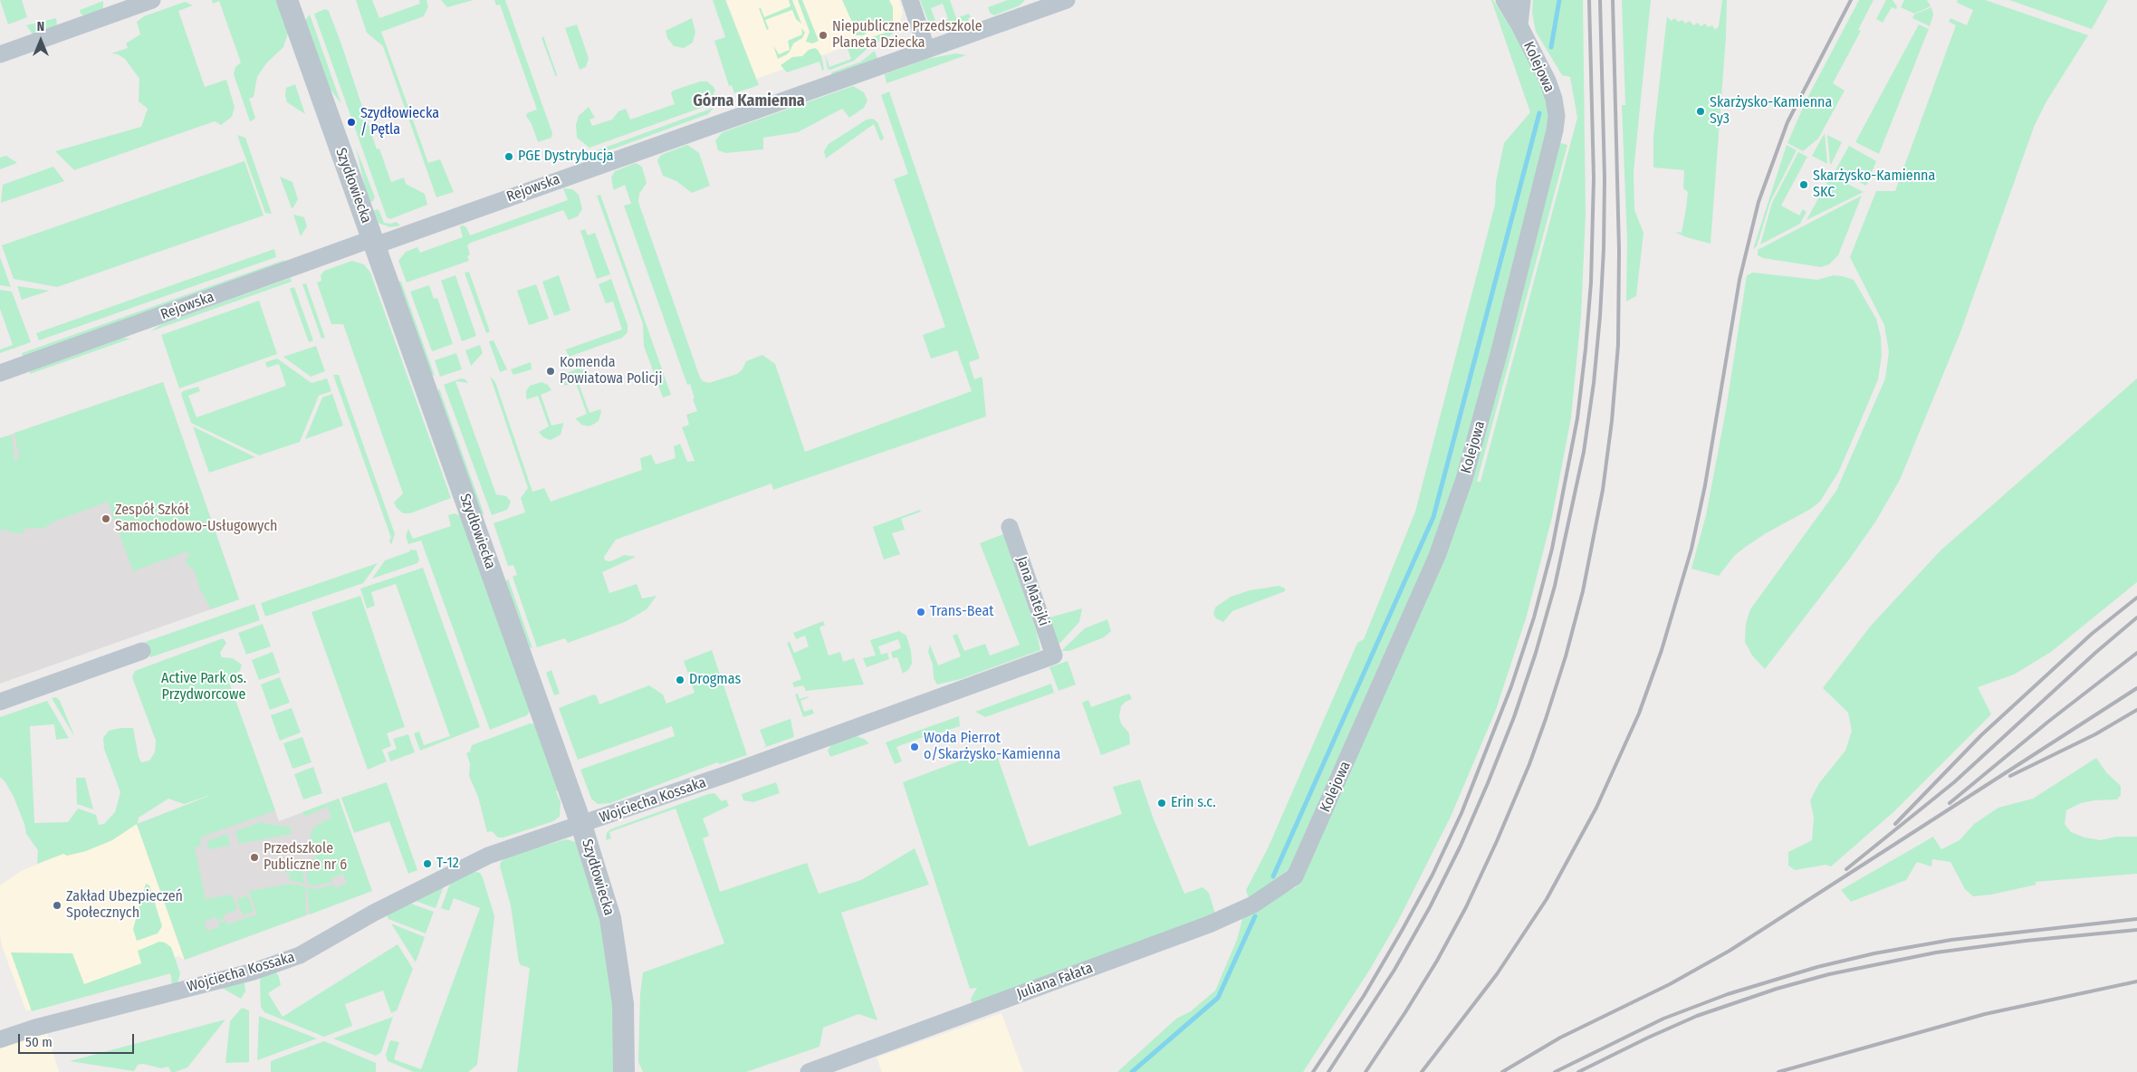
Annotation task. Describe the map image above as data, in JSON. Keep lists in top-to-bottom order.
{
  "streets": {
    "street": [
      "Kolejowa",
      "Szydłowiecka",
      "Rejowska",
      "Jana Matejki",
      "Wojciecha Kossaka",
      "Juliana Fałata"
    ]
  },
  "crossings": [
    ["Kolejowa", "Juliana Fałata"],
    ["Szydłowiecka", "Rejowska"],
    ["Szydłowiecka", "Wojciecha Kossaka"],
    ["Jana Matejki", "Wojciecha Kossaka"]
  ],
  "districts": ["Górna Kamienna"],
  "parks": ["Active Park os. Przydworcowe"],
  "places": [
    "Niepubliczne Przedszkole Planeta Dziecka",
    "Skarżysko-Kamienna Sy3",
    "Szydłowiecka / Pętla",
    "PGE Dystrybucja",
    "Skarżysko-Kamienna SKC",
    "Komenda Powiatowa Policji",
    "Zespół Szkół Samochodowo-Usługowych",
    "Trans-Beat",
    "Drogmas",
    "Woda Pierrot o/Skarżysko-Kamienna",
    "Erin s.c.",
    "Przedszkole Publiczne nr 6",
    "T-12",
    "Zakład Ubezpieczeń Społecznych"
  ],
  "scale_bar": "50 m",
  "north": "top"
}
